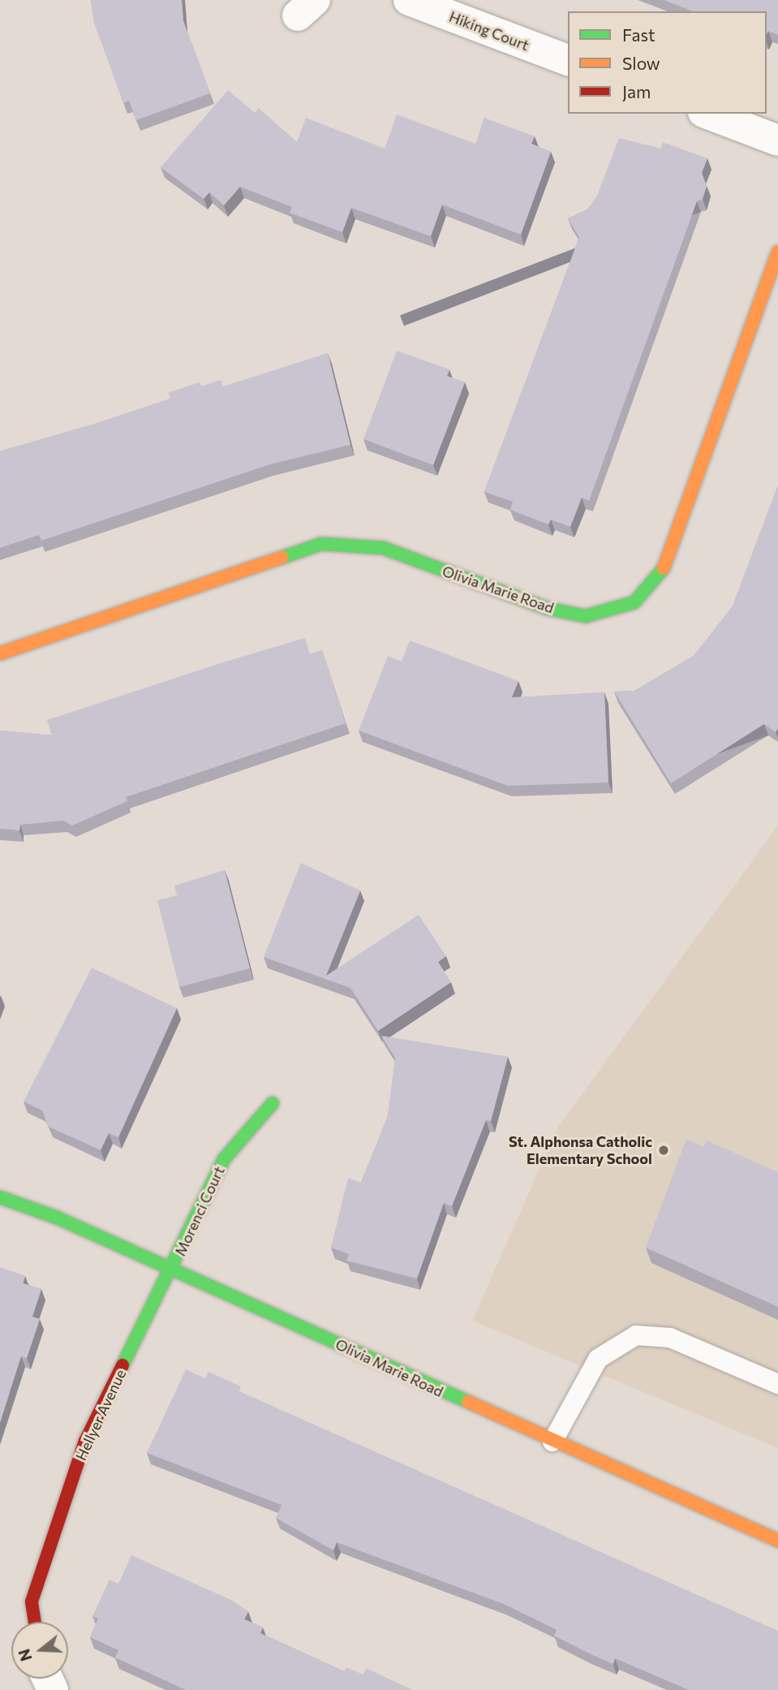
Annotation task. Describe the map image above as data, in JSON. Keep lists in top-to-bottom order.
{
  "streets": {
    "street": [
      "Hiking Court",
      "Olivia Marie Road",
      "Morenci Court",
      "Hellyer Avenue"
    ]
  },
  "crossings": [
    ["Olivia Marie Road", "Morenci Court"],
    ["Olivia Marie Road", "Hellyer Avenue"],
    ["Morenci Court", "Hellyer Avenue"]
  ],
  "places": ["St. Alphonsa Catholic Elementary School"],
  "legend": ["Fast", "Slow", "Jam"],
  "north": "left"
}
